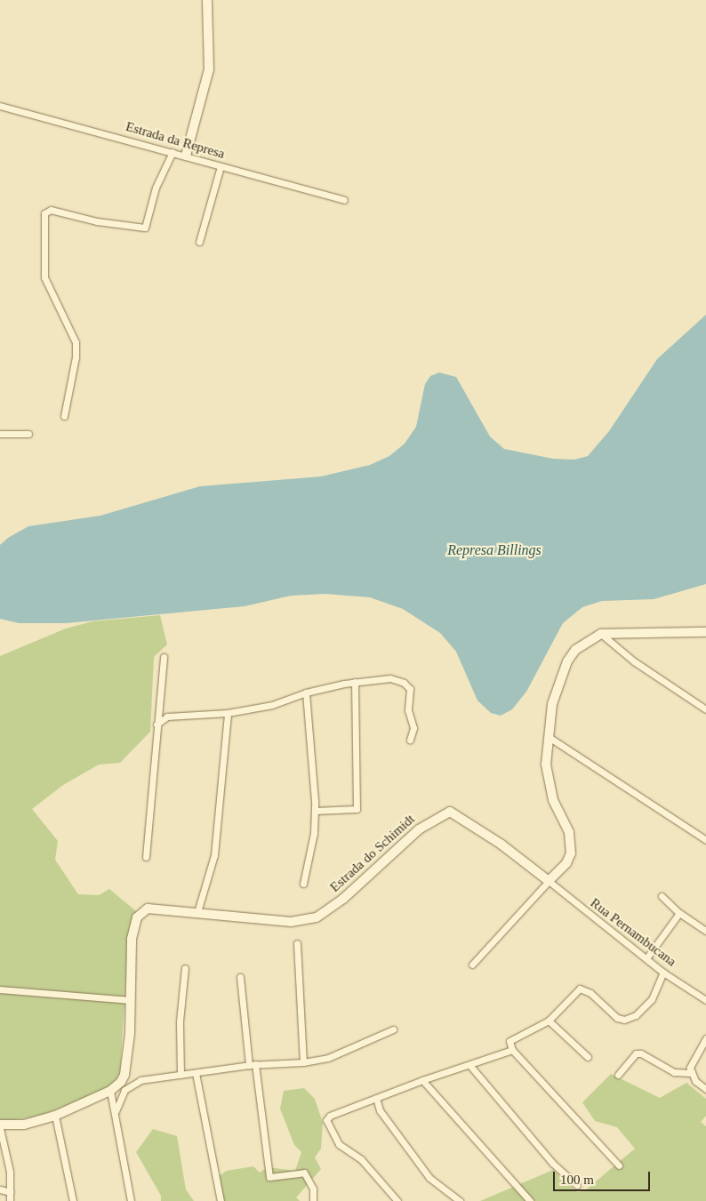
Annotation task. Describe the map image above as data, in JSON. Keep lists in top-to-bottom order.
{
  "streets": {
    "street": ["Estrada da Represa", "Estrada do Schimidt", "Rua Pernambucana"]
  },
  "crossings": [
    ["Estrada do Schimidt", "Rua Pernambucana"]
  ],
  "water": ["Represa Billings"],
  "scale_bar": "100 m"
}
